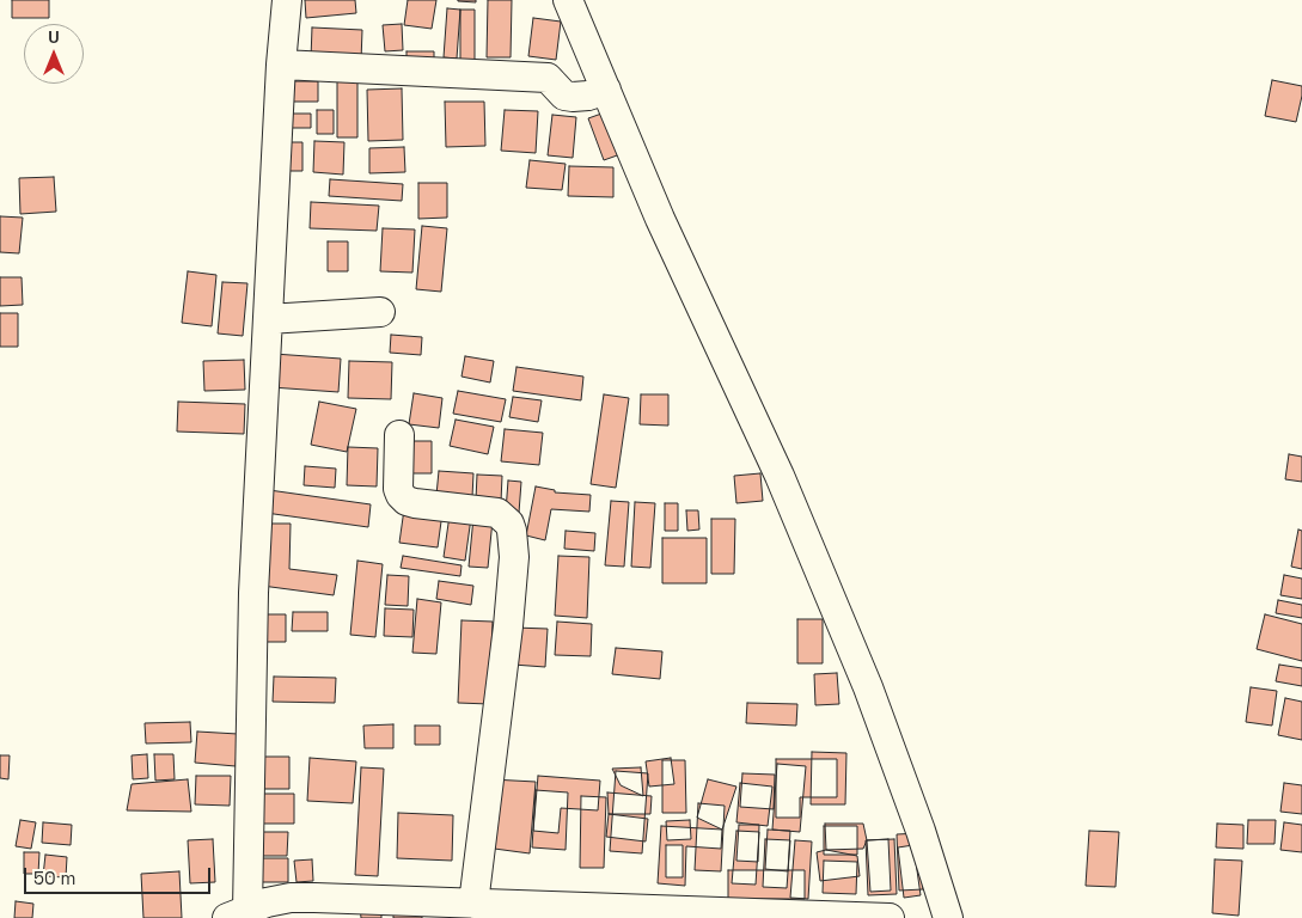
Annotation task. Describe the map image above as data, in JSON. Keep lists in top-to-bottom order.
{
  "scale_bar": "50 m",
  "north": "top"
}
